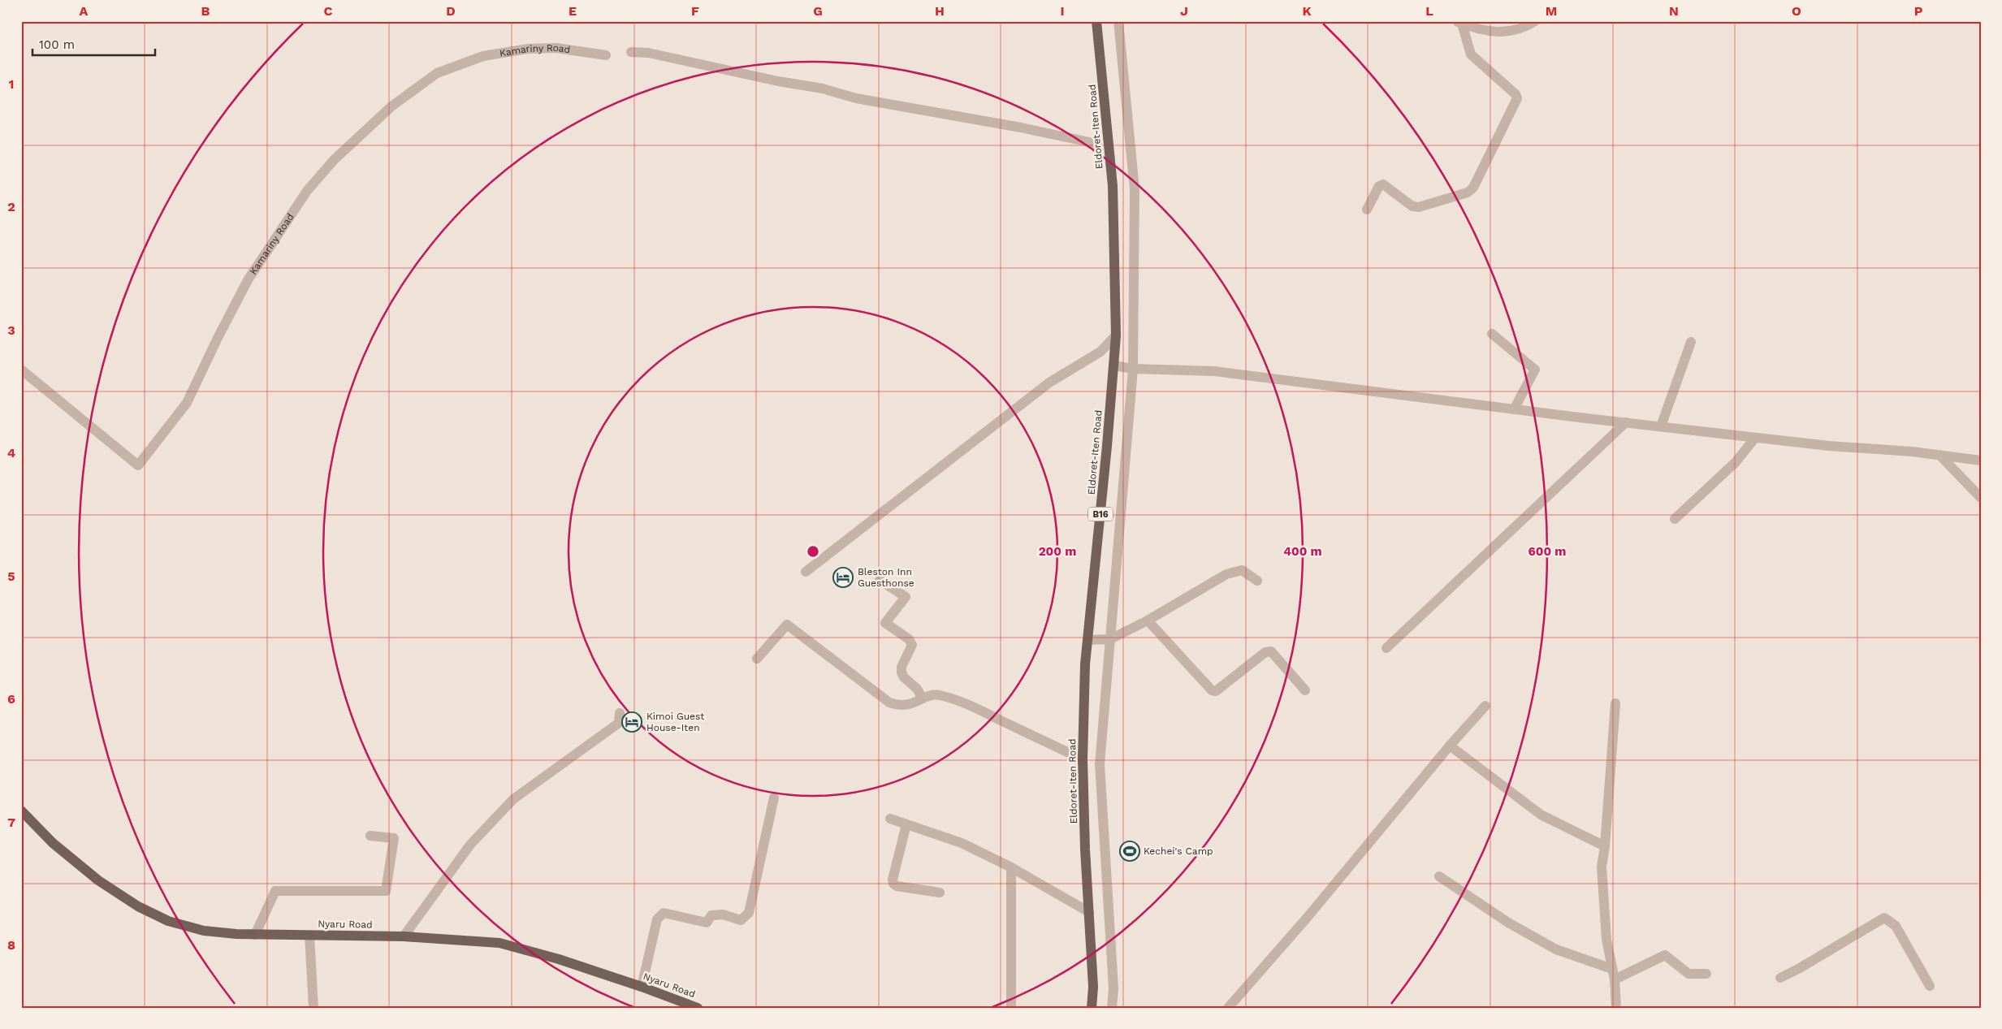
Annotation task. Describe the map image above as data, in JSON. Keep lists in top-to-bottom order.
{
  "streets": {
    "main road": ["Eldoret-Iten Road", "B16", "Nyaru Road"],
    "street": ["Kamariny Road"]
  },
  "places": {
    "hotel": ["Bleston Inn Guesthonse", "Kimoi Guest House-Iten"],
    "sports": ["Kechei's Camp"]
  },
  "scale_bar": "100 m",
  "grid": {
    "columns": [
      "A",
      "B",
      "C",
      "D",
      "E",
      "F",
      "G",
      "H",
      "I",
      "J",
      "K",
      "L",
      "M",
      "N",
      "O",
      "P"
    ],
    "rows": [
      "1",
      "2",
      "3",
      "4",
      "5",
      "6",
      "7",
      "8"
    ]
  },
  "rings": ["200 m", "400 m", "600 m"]
}
